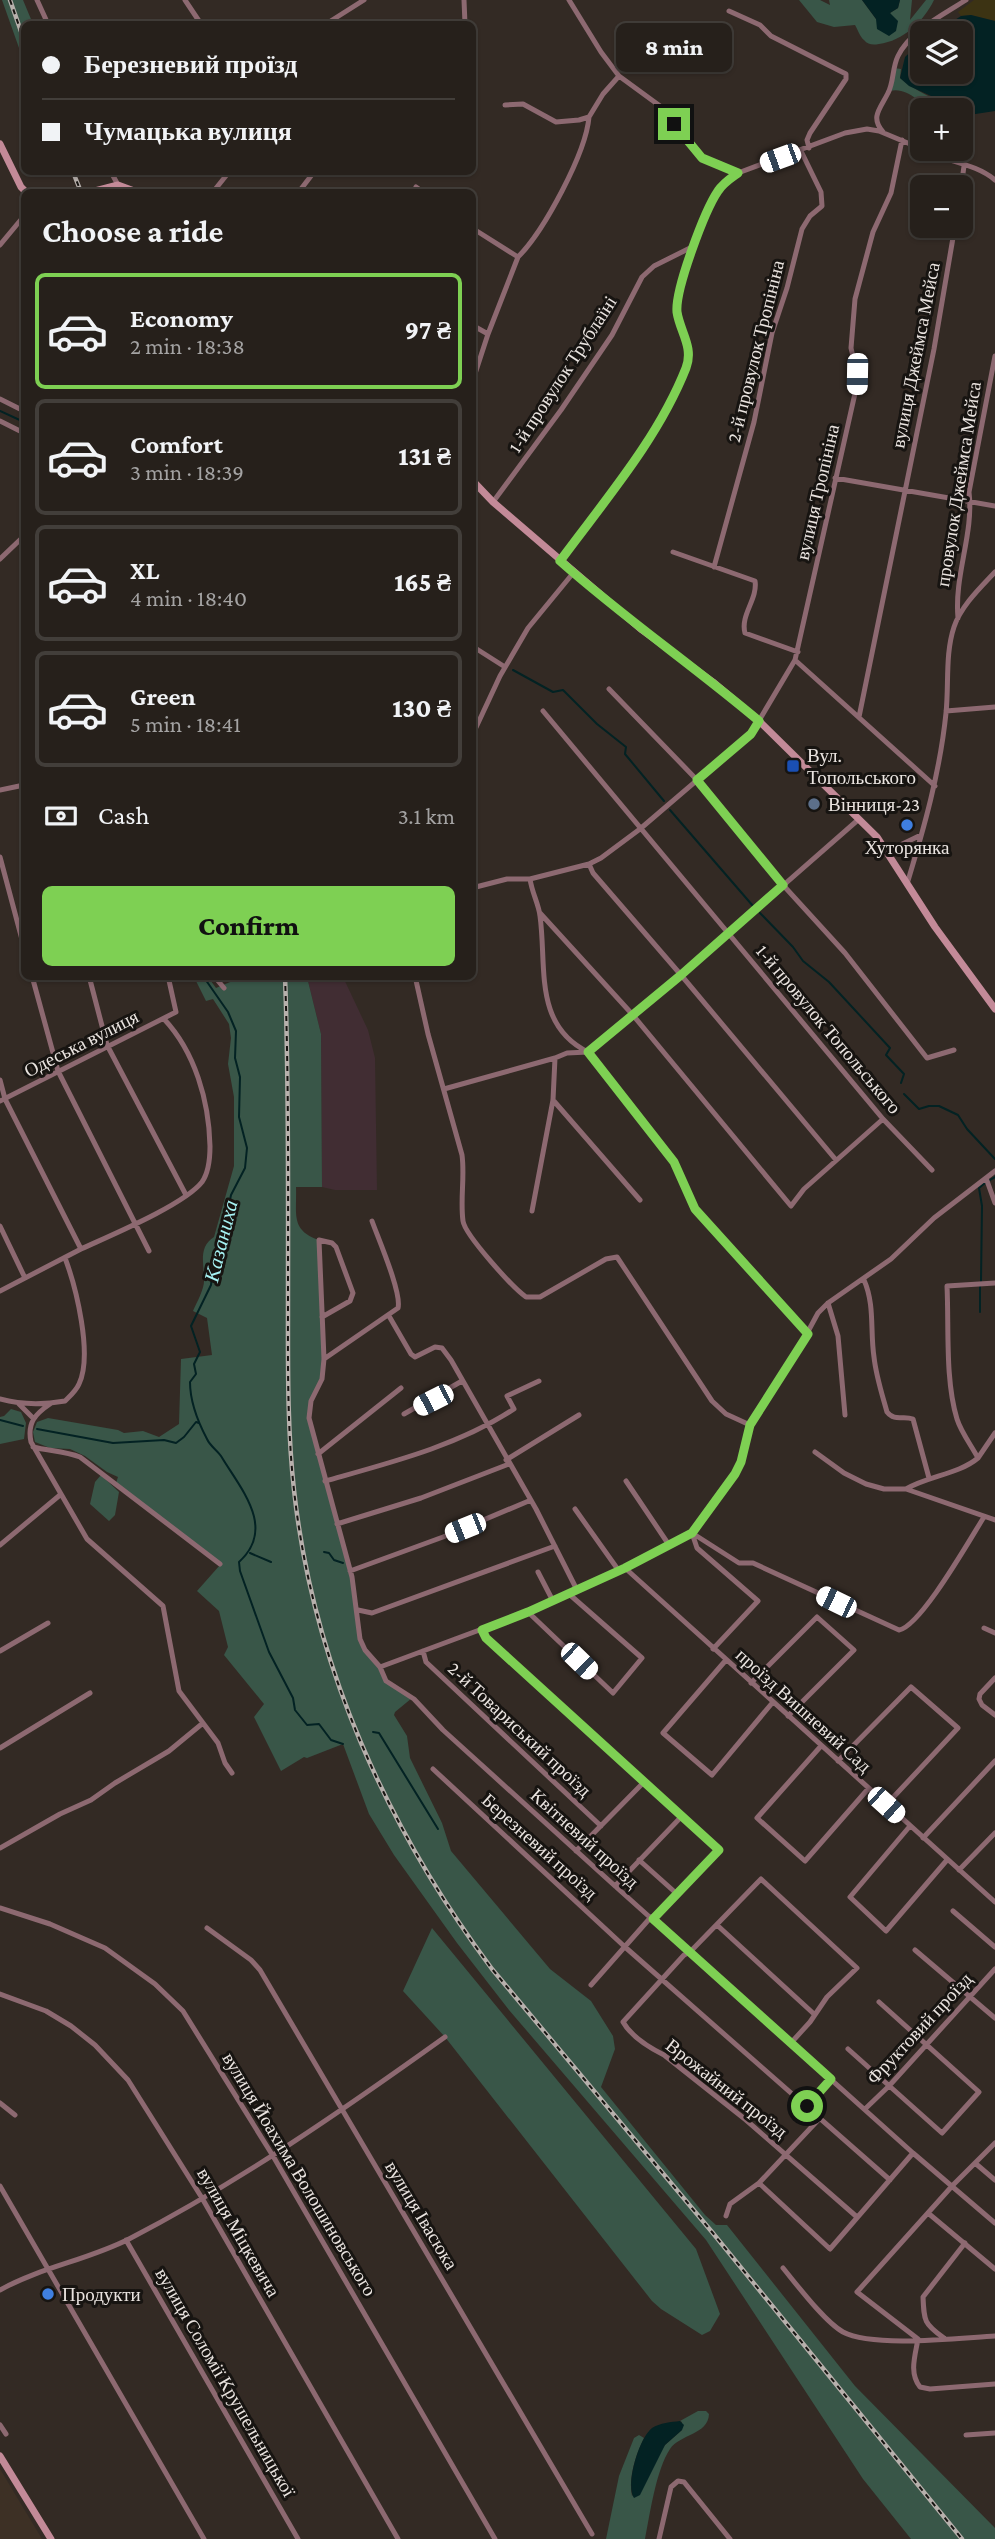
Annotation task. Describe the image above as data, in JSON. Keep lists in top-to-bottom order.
{
  "streets": {
    "street": [
      "2-й провулок Тропініна",
      "вулиця Джеймса Мейса",
      "1-й провулок Трублаїні",
      "провулок Джеймса Мейса",
      "вулиця Тропініна",
      "1-й провулок Топольського",
      "Одеська вулиця",
      "проїзд Вишневий Сад",
      "2-й Товариський проїзд",
      "Квітневий проїзд",
      "Березневий проїзд",
      "Фруктовий проїзд",
      "Врожайний проїзд",
      "вулиця Йоахима Волошиновського",
      "вулиця Івасюка",
      "вулиця Міцкевича",
      "вулиця Соломії Крушельницької"
    ]
  },
  "crossings": [
    ["вулиця Тропініна", "1-й провулок Топольського"],
    ["Квітневий проїзд", "Фруктовий проїзд"],
    ["Квітневий проїзд", "Врожайний проїзд"],
    ["Березневий проїзд", "Врожайний проїзд"]
  ],
  "water": ["Казаниха"],
  "places": {
    "transit": ["Вул. Топольського"],
    "other": ["Вінниця-23", "Хуторянка", "Продукти"]
  },
  "page": {
    "map_buttons": ["+", "−"],
    "banner": ["Березневий проїзд", "Чумацька вулиця"],
    "bubble": "8 min",
    "heading": "Choose a ride",
    "list": [
      {
        "name": "Economy",
        "note": "2 min · 18:38",
        "value": "97 ₴"
      },
      {
        "name": "Comfort",
        "note": "3 min · 18:39",
        "value": "131 ₴"
      },
      {
        "name": "XL",
        "note": "4 min · 18:40",
        "value": "165 ₴"
      },
      {
        "name": "Green",
        "note": "5 min · 18:41",
        "value": "130 ₴"
      }
    ],
    "pay": ["Cash", "3.1 km"],
    "buttons": "Confirm"
  }
}
